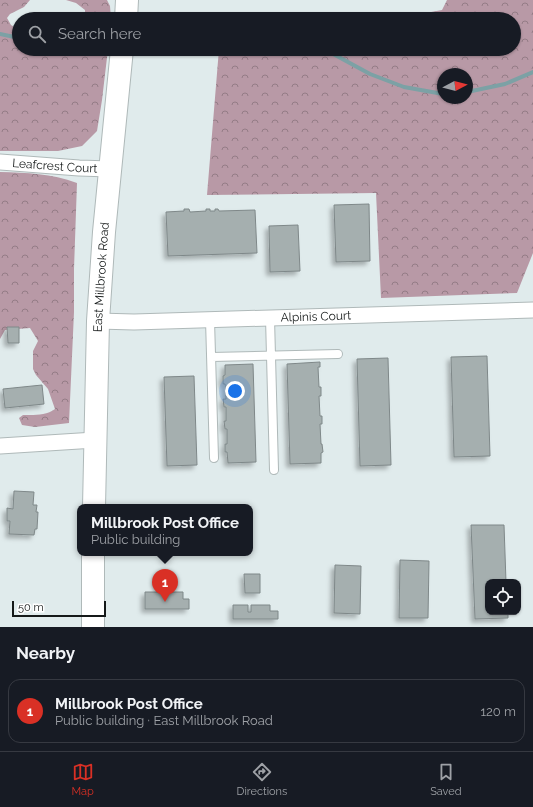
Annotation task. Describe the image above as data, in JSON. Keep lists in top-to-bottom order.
{
  "streets": {
    "main road": ["East Millbrook Road"],
    "street": ["Leafcrest Court", "Alpinis Court"]
  },
  "crossings": [
    ["Leafcrest Court", "East Millbrook Road"],
    ["East Millbrook Road", "Alpinis Court"]
  ],
  "scale_bar": "50 m",
  "north": "right",
  "page": {
    "search": "Search here",
    "popup": ["Millbrook Post Office", "Public building"],
    "pins": "1",
    "scale": "50 m",
    "heading": "Nearby",
    "list": [
      {
        "mark": "1",
        "name": "Millbrook Post Office",
        "note": "Public building · East Millbrook Road",
        "value": "120 m"
      }
    ],
    "nav": ["Map", "Directions", "Saved"]
  }
}
